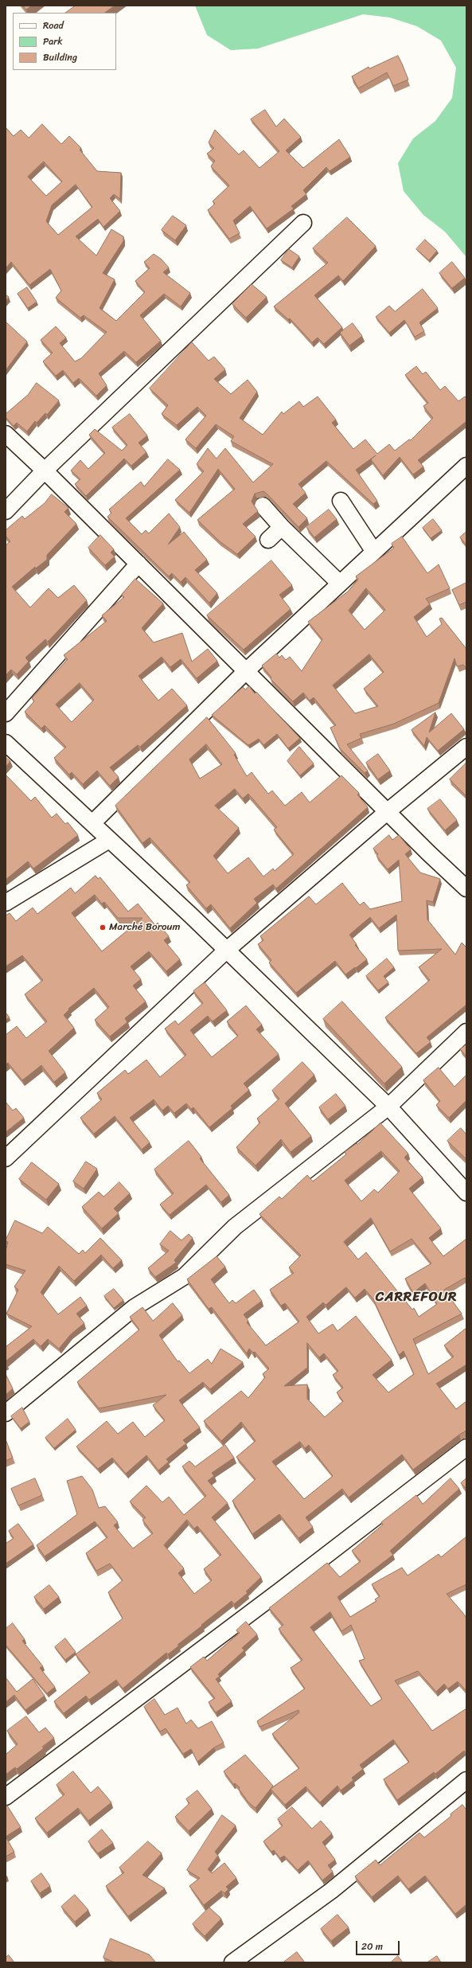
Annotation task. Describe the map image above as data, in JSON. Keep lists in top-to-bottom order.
{
  "districts": ["CARREFOUR"],
  "places": ["Marché Boroum"],
  "legend": ["Road", "Park", "Building"],
  "scale_bar": "20 m"
}
